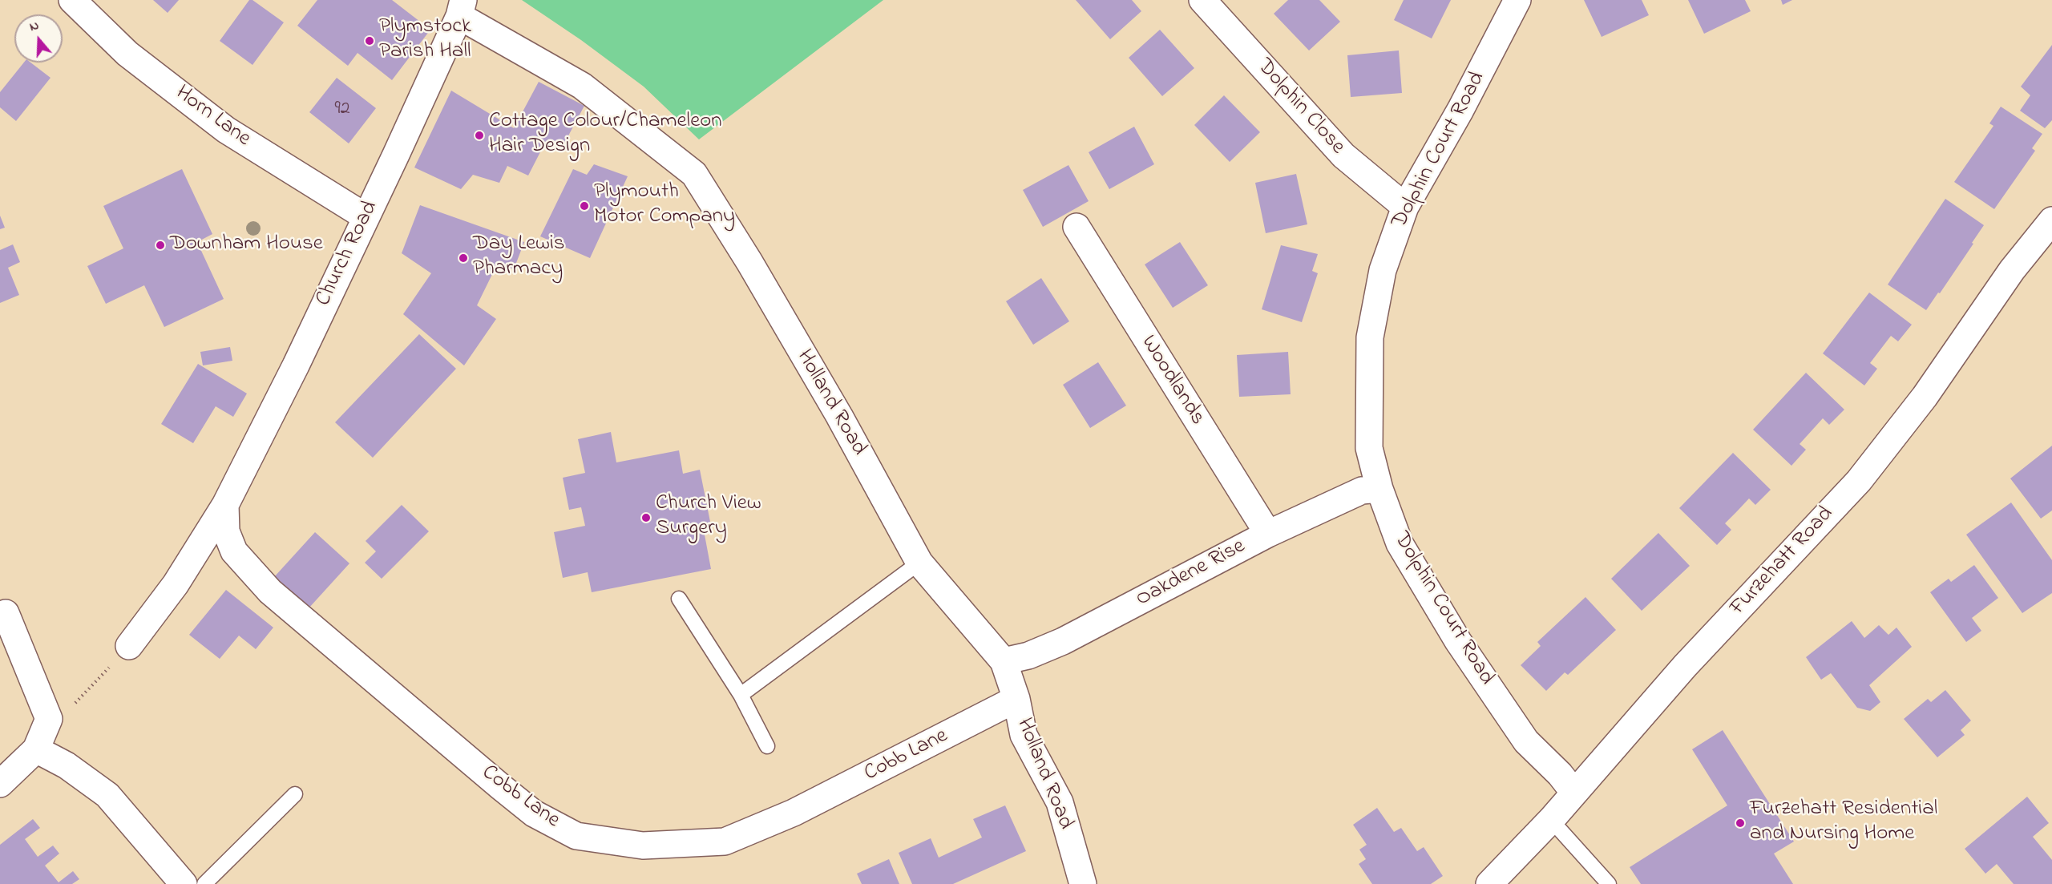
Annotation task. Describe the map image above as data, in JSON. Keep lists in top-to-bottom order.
{
  "streets": {
    "street": [
      "Dolphin Close",
      "Horn Lane",
      "Dolphin Court Road",
      "Church Road",
      "Woodlands",
      "Holland Road",
      "Furzehatt Road",
      "Oakdene Rise",
      "Cobb Lane"
    ]
  },
  "crossings": [
    ["Dolphin Close", "Dolphin Court Road"],
    ["Horn Lane", "Church Road"],
    ["Dolphin Court Road", "Furzehatt Road"],
    ["Dolphin Court Road", "Oakdene Rise"],
    ["Church Road", "Holland Road"],
    ["Church Road", "Cobb Lane"],
    ["Woodlands", "Oakdene Rise"],
    ["Holland Road", "Oakdene Rise"],
    ["Holland Road", "Cobb Lane"]
  ],
  "places": [
    "Plymstock Parish Hall",
    "Cottage Colour/Chameleon Hair Design",
    "Plymouth Motor Company",
    "Downham House",
    "Day Lewis Pharmacy",
    "Church View Surgery",
    "Furzehatt Residential and Nursing Home"
  ],
  "house_numbers": ["92"],
  "north": "top"
}
